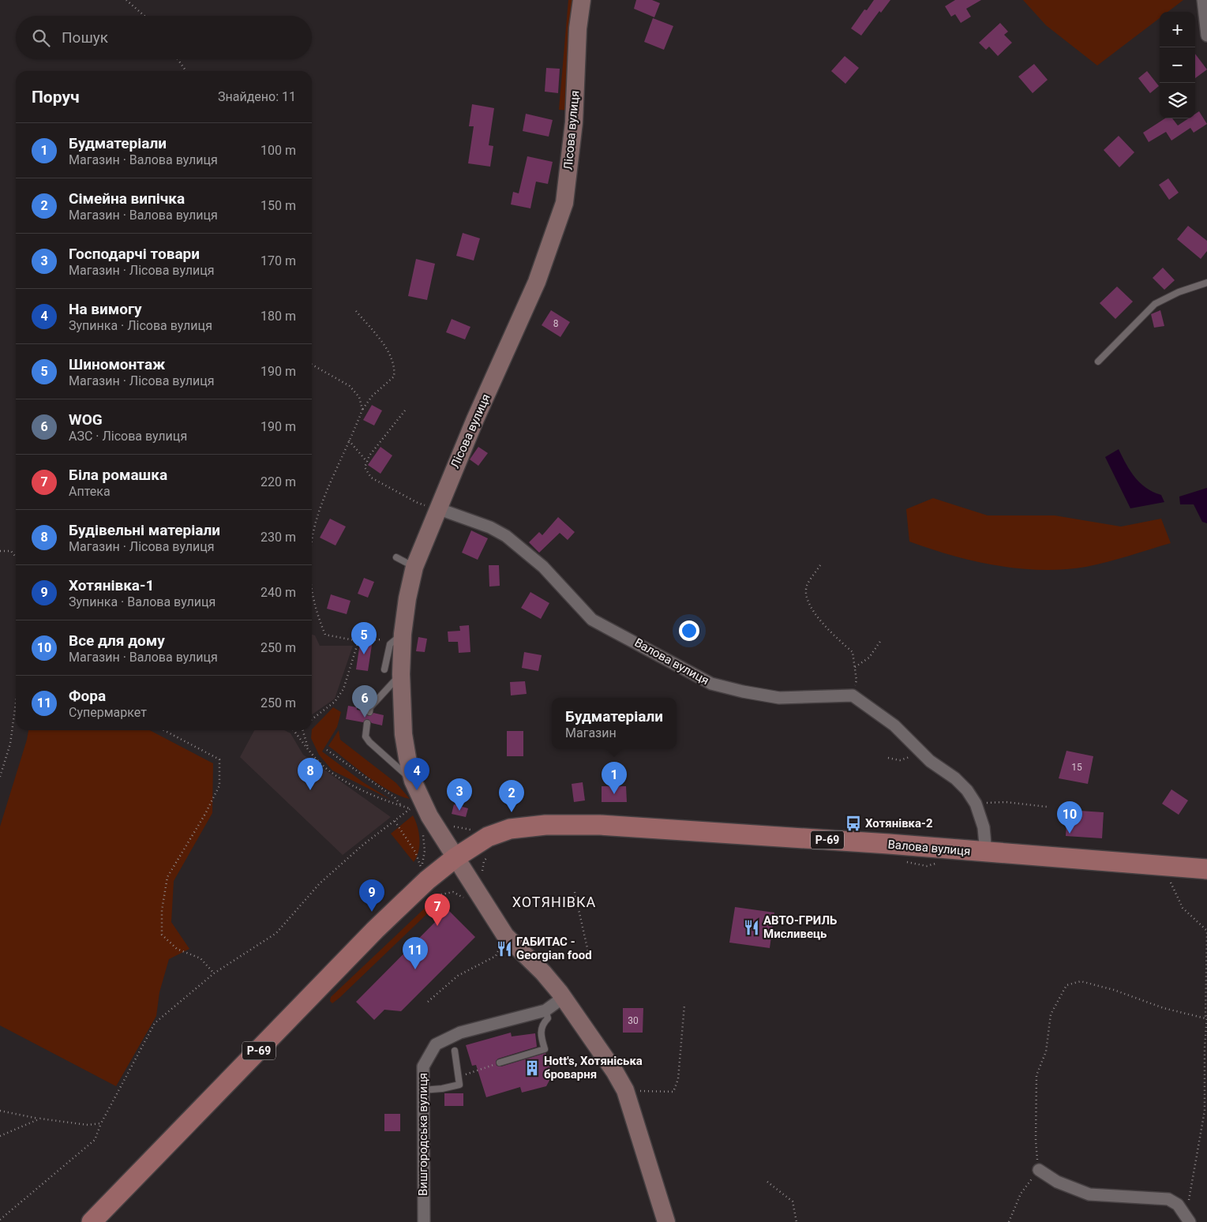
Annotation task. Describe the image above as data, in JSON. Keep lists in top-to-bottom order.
{
  "streets": {
    "main road": ["Валова вулиця", "Р-69"],
    "street": ["Лісова вулиця", "Вишгородська вулиця"]
  },
  "crossings": [
    ["Лісова вулиця", "Валова вулиця"],
    ["Лісова вулиця", "Р-69"],
    ["Лісова вулиця", "Вишгородська вулиця"],
    ["Валова вулиця", "Р-69"]
  ],
  "districts": ["ХОТЯНІВКА"],
  "places": {
    "bus stop": ["Хотянівка-2"],
    "restaurant": ["АВТО-ГРИЛЬ Мисливець", "ГАБИТАС - Georgian food"],
    "building": ["Hott's, Хотяніська броварня"]
  },
  "house_numbers": ["8", "15", "30"],
  "page": {
    "map_buttons": ["+", "−"],
    "search": "Пошук",
    "heading": ["Поруч", "Знайдено: 11"],
    "list": [
      {
        "mark": "1",
        "name": "Будматеріали",
        "note": "Магазин · Валова вулиця",
        "value": "100 m"
      },
      {
        "mark": "2",
        "name": "Сімейна випічка",
        "note": "Магазин · Валова вулиця",
        "value": "150 m"
      },
      {
        "mark": "3",
        "name": "Господарчі товари",
        "note": "Магазин · Лісова вулиця",
        "value": "170 m"
      },
      {
        "mark": "4",
        "name": "На вимогу",
        "note": "Зупинка · Лісова вулиця",
        "value": "180 m"
      },
      {
        "mark": "5",
        "name": "Шиномонтаж",
        "note": "Магазин · Лісова вулиця",
        "value": "190 m"
      },
      {
        "mark": "6",
        "name": "WOG",
        "note": "АЗС · Лісова вулиця",
        "value": "190 m"
      },
      {
        "mark": "7",
        "name": "Біла ромашка",
        "note": "Аптека",
        "value": "220 m"
      },
      {
        "mark": "8",
        "name": "Будівельні матеріали",
        "note": "Магазин · Лісова вулиця",
        "value": "230 m"
      },
      {
        "mark": "9",
        "name": "Хотянівка-1",
        "note": "Зупинка · Валова вулиця",
        "value": "240 m"
      },
      {
        "mark": "10",
        "name": "Все для дому",
        "note": "Магазин · Валова вулиця",
        "value": "250 m"
      },
      {
        "mark": "11",
        "name": "Фора",
        "note": "Супермаркет",
        "value": "250 m"
      }
    ],
    "pins": [
      "5",
      "6",
      "4",
      "8",
      "1",
      "3",
      "2",
      "10",
      "9",
      "7",
      "11"
    ],
    "popup": ["Будматеріали", "Магазин"]
  }
}
